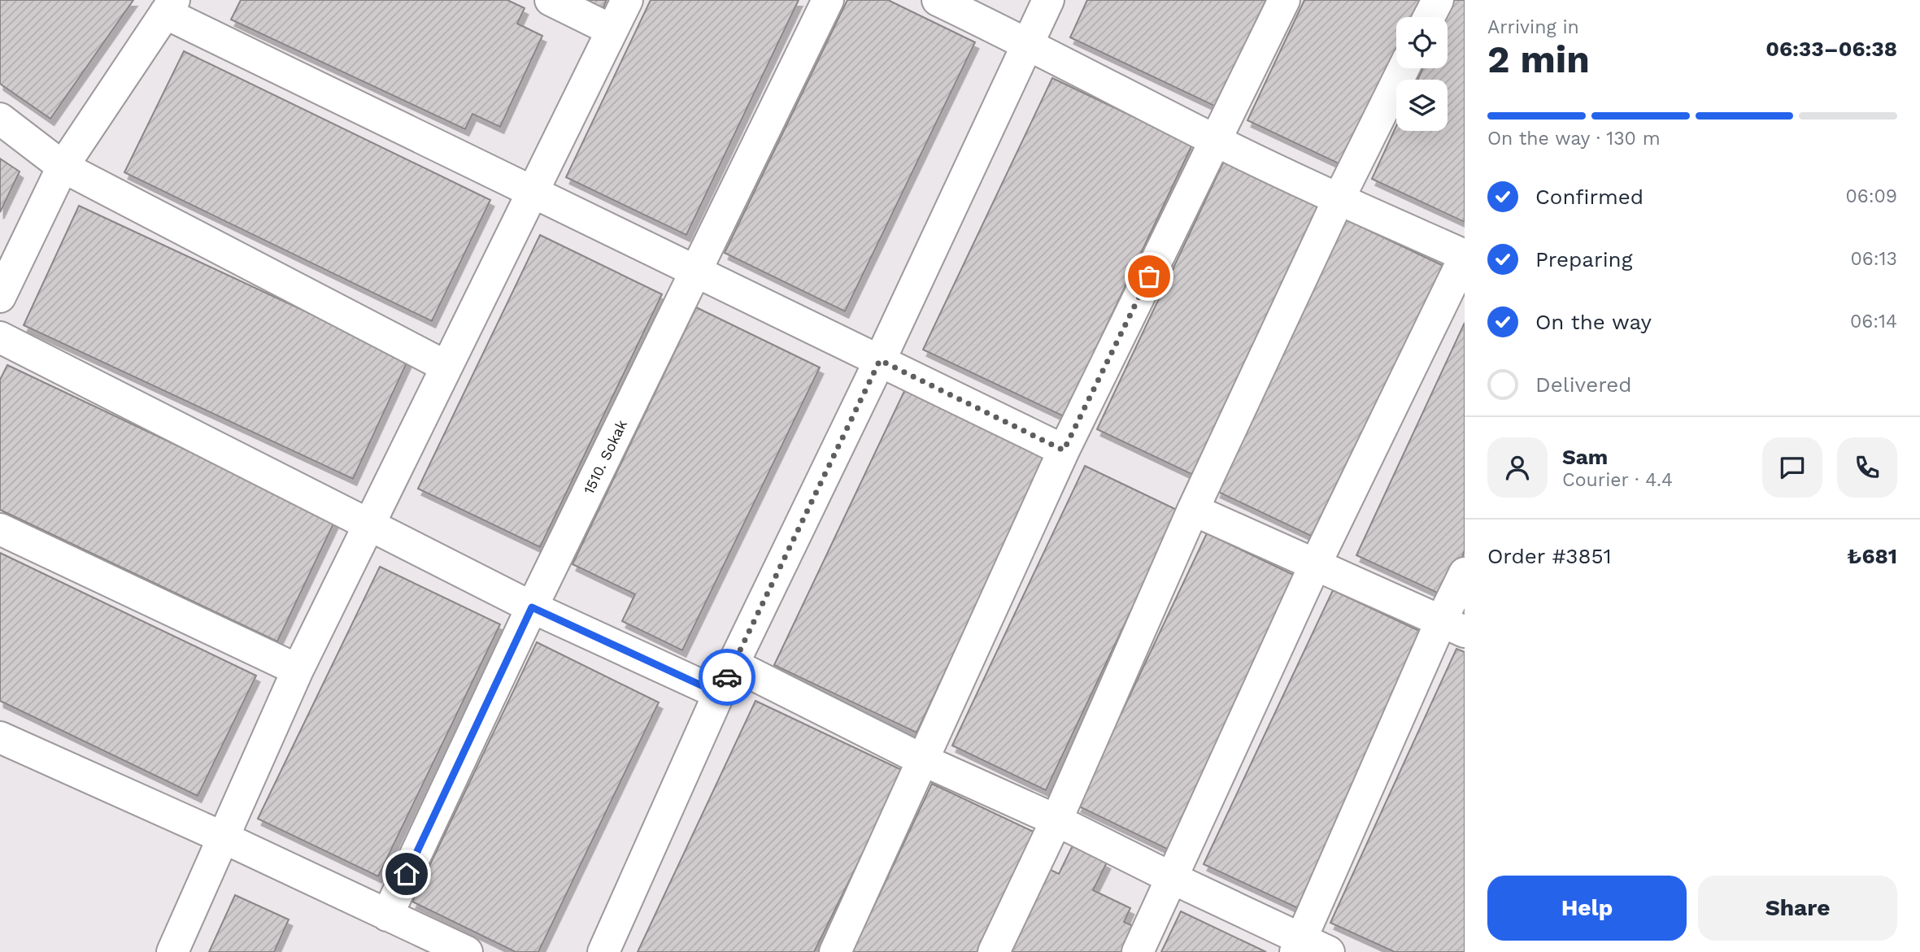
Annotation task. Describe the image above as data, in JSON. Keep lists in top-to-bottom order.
{
  "streets": {
    "street": ["1510. Sokak"]
  },
  "page": {
    "heading": ["2 min", "Arriving in", "06:33–06:38"],
    "panel": [
      "Sam",
      "Courier · 4.4",
      "Order #3851",
      "₺681"
    ],
    "bar": "On the way · 130 m",
    "list": [
      ["Confirmed", "06:09"],
      ["Preparing", "06:13"],
      ["On the way", "06:14"],
      "Delivered"
    ],
    "buttons": ["Help", "Share"]
  }
}
